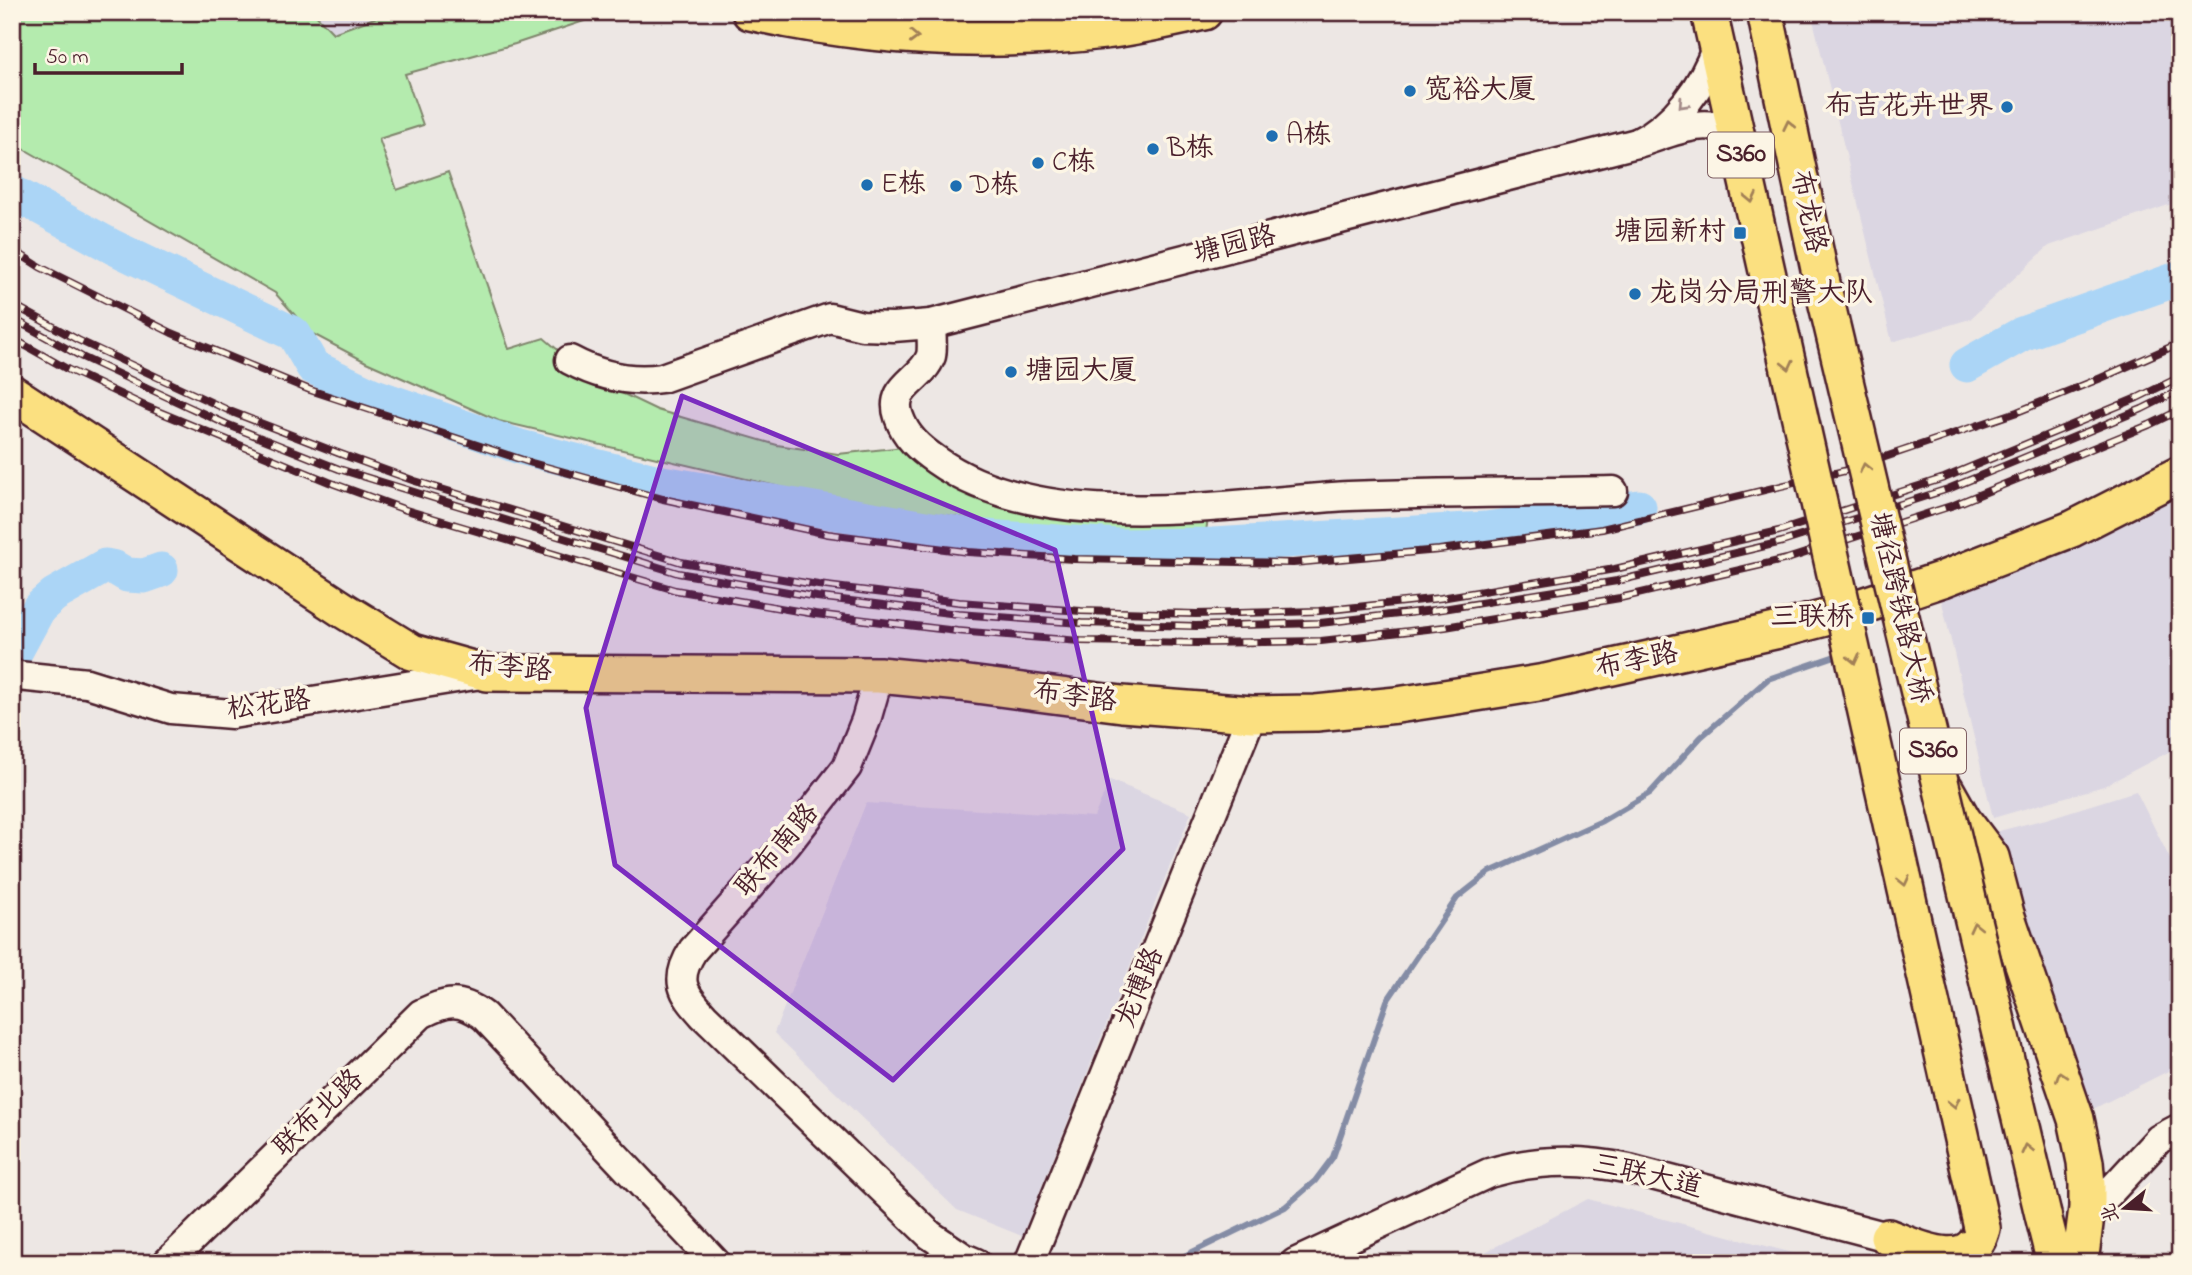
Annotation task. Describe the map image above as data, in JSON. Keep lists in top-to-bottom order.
{
  "streets": {
    "main road": [
      "S360",
      "布龙路",
      "塘径跨铁路大桥",
      "布李路"
    ],
    "street": [
      "塘园路",
      "松花路",
      "联布南路",
      "龙博路",
      "联布北路",
      "三联大道"
    ]
  },
  "crossings": [
    ["S360", "塘径跨铁路大桥"],
    ["布龙路", "塘园路"],
    ["布龙路", "塘径跨铁路大桥"],
    ["布李路", "松花路"],
    ["布李路", "联布南路"],
    ["布李路", "龙博路"]
  ],
  "places": {
    "other": [
      "宽裕大厦",
      "布吉花卉世界",
      "A栋",
      "B栋",
      "C栋",
      "E栋",
      "D栋",
      "龙岗分局刑警大队",
      "塘园大厦"
    ],
    "transit": ["塘园新村", "三联桥"]
  },
  "scale_bar": "50 m",
  "north": "left"
}
